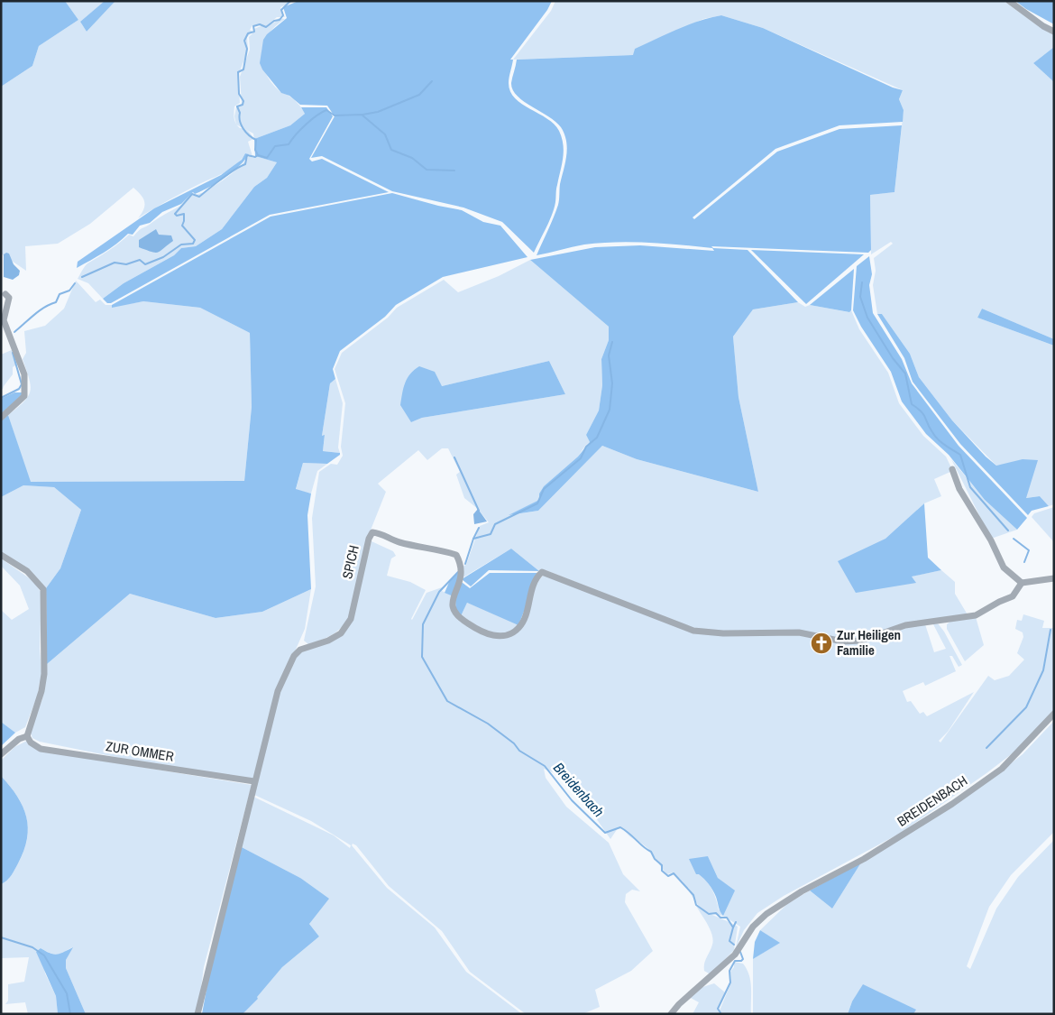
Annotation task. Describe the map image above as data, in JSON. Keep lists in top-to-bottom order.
{
  "streets": {
    "street": ["SPICH", "ZUR OMMER", "BREIDENBACH"]
  },
  "crossings": [
    ["SPICH", "ZUR OMMER"]
  ],
  "water": ["Breidenbach"],
  "places": {
    "church": ["Zur Heiligen Familie"]
  }
}
